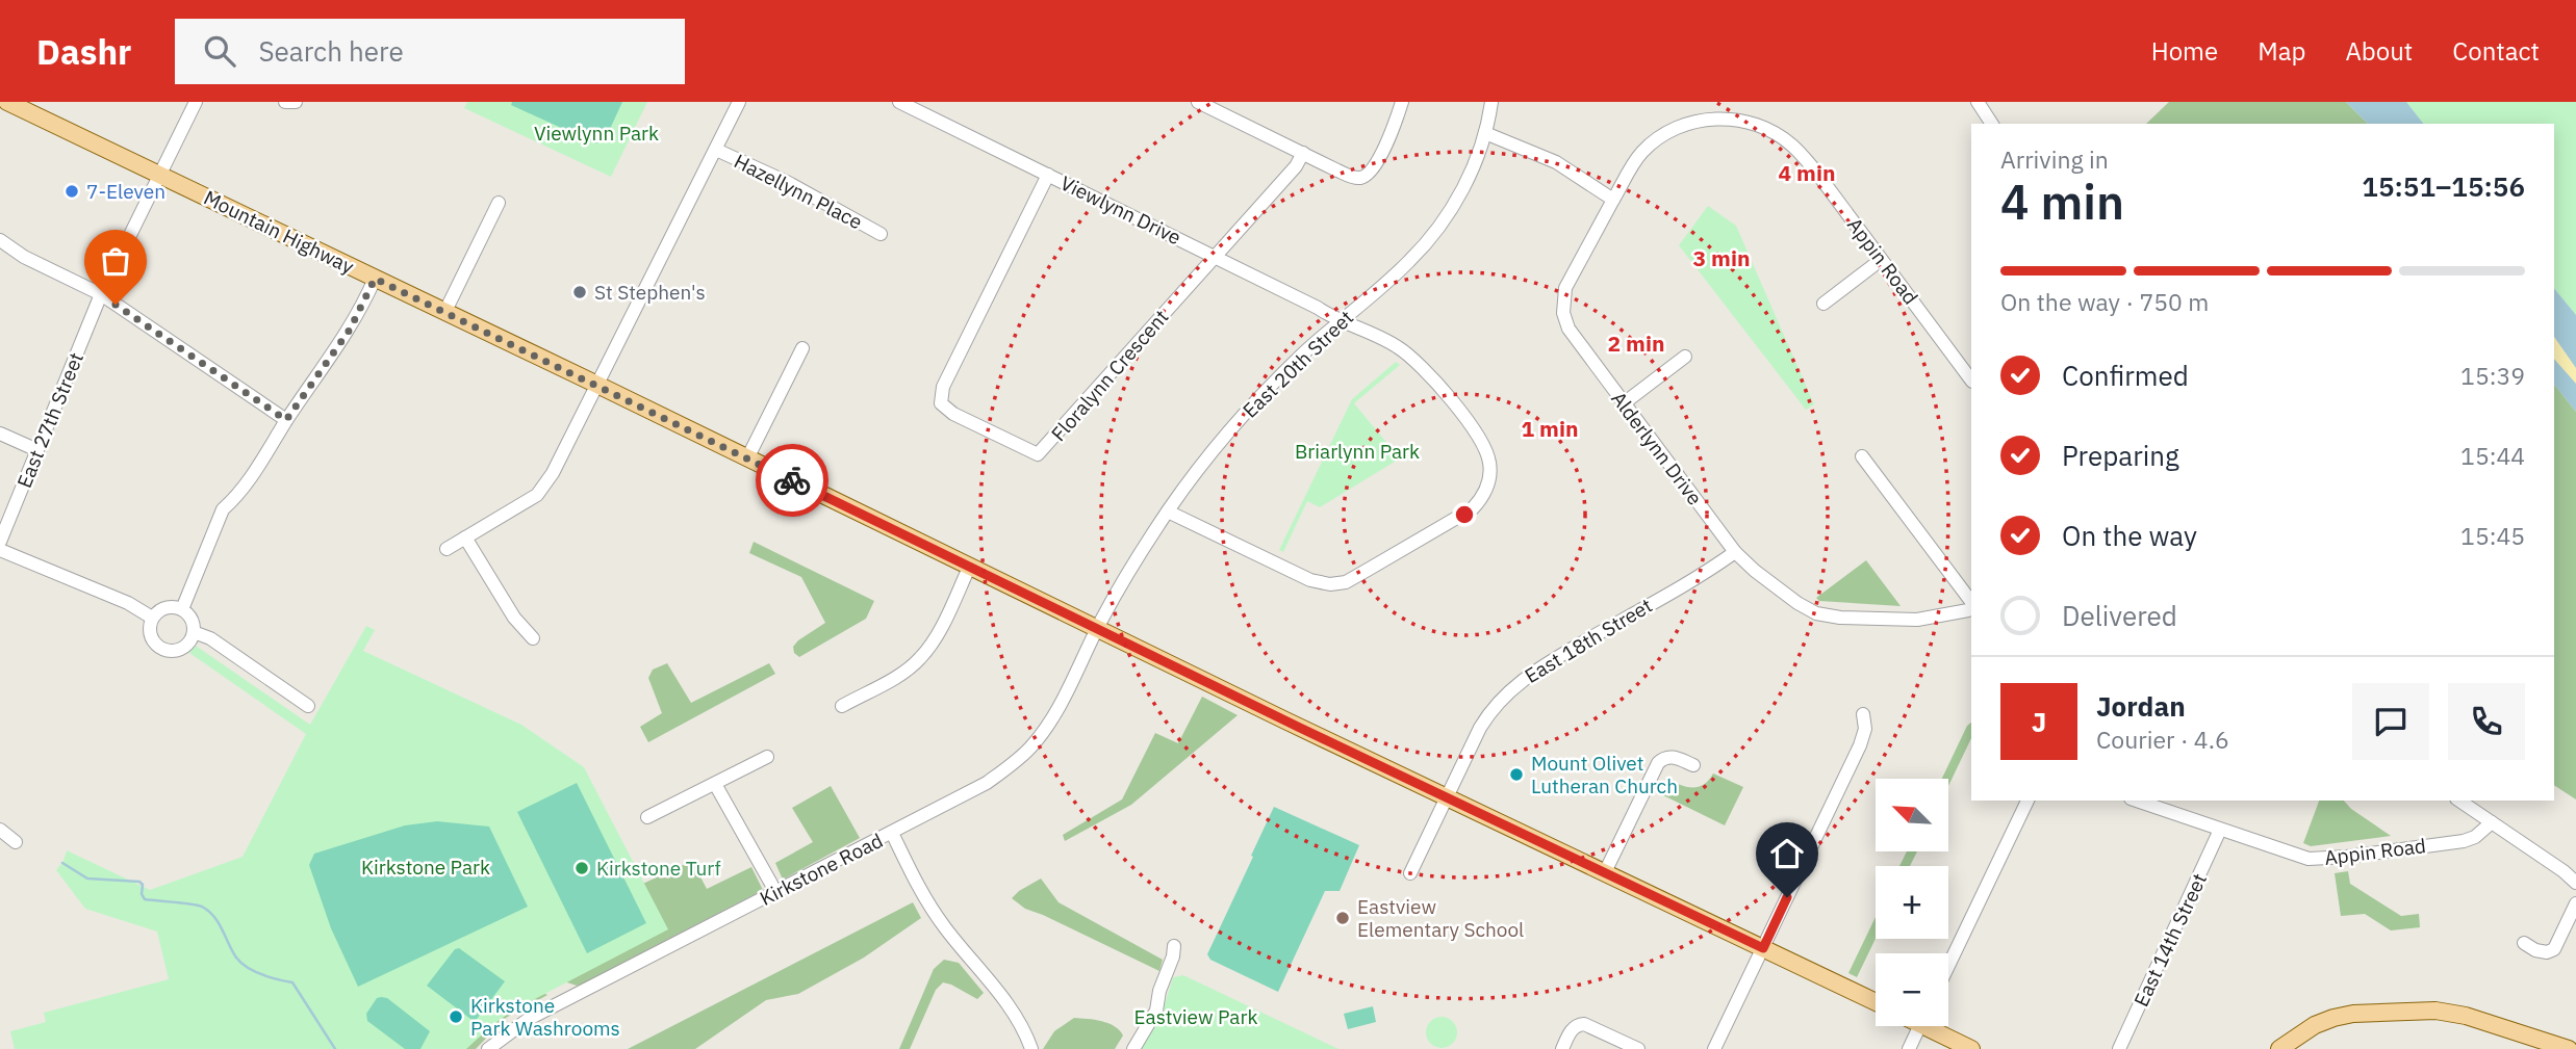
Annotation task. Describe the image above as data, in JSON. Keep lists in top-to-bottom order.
{
  "streets": {
    "main road": ["Mountain Highway"],
    "street": [
      "Hazellynn Place",
      "Viewlynn Drive",
      "Appin Road",
      "East 20th Street",
      "Floralynn Crescent",
      "East 27th Street",
      "Alderlynn Drive",
      "East 18th Street",
      "Kirkstone Road",
      "East 14th Street"
    ]
  },
  "crossings": [
    ["Viewlynn Drive", "East 20th Street"],
    ["Viewlynn Drive", "Floralynn Crescent"],
    ["Mountain Highway", "East 20th Street"],
    ["Mountain Highway", "East 27th Street"],
    ["Mountain Highway", "East 18th Street"],
    ["Mountain Highway", "Kirkstone Road"],
    ["Appin Road", "Alderlynn Drive"],
    ["Appin Road", "East 14th Street"],
    ["East 20th Street", "Kirkstone Road"],
    ["Alderlynn Drive", "East 18th Street"]
  ],
  "parks": [
    "Viewlynn Park",
    "Briarlynn Park",
    "Kirkstone Park",
    "Eastview Park"
  ],
  "places": [
    "7-Eleven",
    "St Stephen's",
    "Mount Olivet Lutheran Church",
    "Kirkstone Turf",
    "Eastview Elementary School",
    "Kirkstone Park Washrooms"
  ],
  "north": "top left",
  "page": {
    "header": "Dashr",
    "search": "Search here",
    "nav": [
      "Home",
      "Map",
      "About",
      "Contact"
    ],
    "heading": ["4 min", "Arriving in", "15:51–15:56"],
    "panel": ["Jordan", "Courier · 4.6"],
    "bar": "On the way · 750 m",
    "list": [
      ["Confirmed", "15:39"],
      ["Preparing", "15:44"],
      ["On the way", "15:45"],
      "Delivered"
    ],
    "round": "J",
    "map_buttons": ["+", "−"]
  },
  "rings": [
    "4 min",
    "3 min",
    "2 min",
    "1 min"
  ]
}
